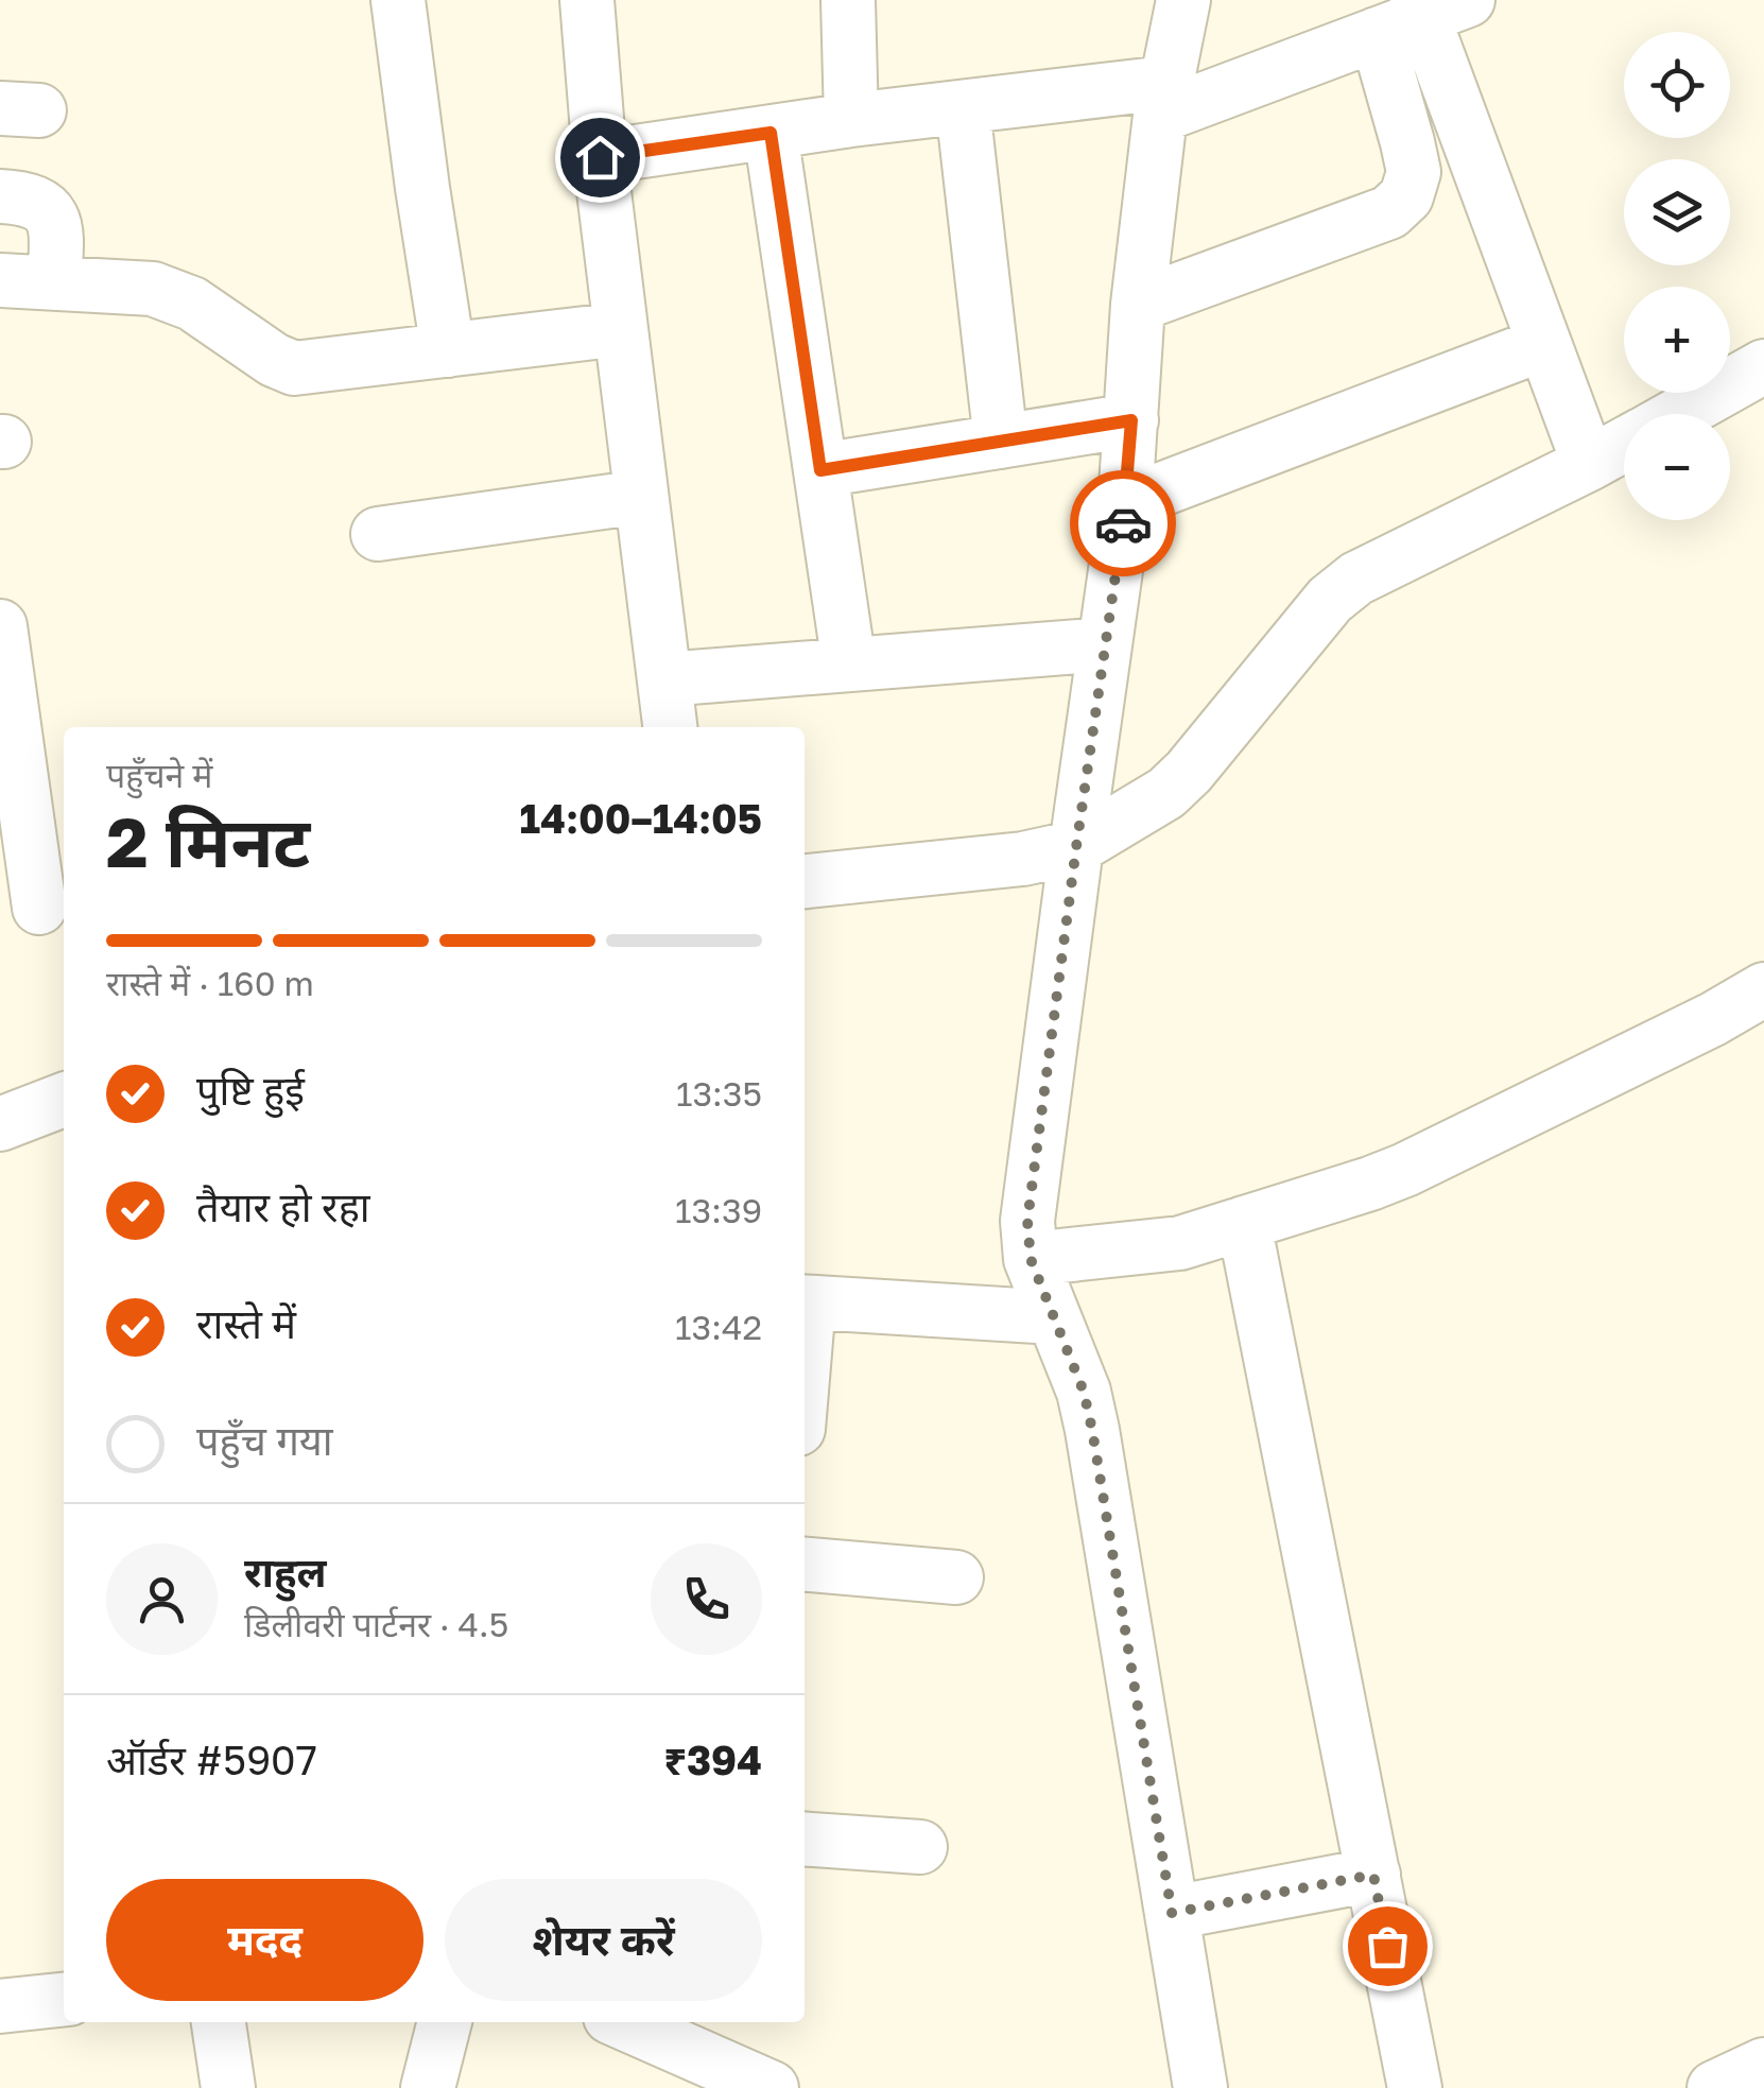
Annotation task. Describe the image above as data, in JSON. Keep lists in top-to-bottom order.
{
  "page": {
    "map_buttons": ["+", "−"],
    "heading": ["2 मिनट", "पहुँचने में", "14:00–14:05"],
    "panel": [
      "राहुल",
      "डिलीवरी पार्टनर · 4.5",
      "ऑर्डर #5907",
      "₹394"
    ],
    "bar": "रास्ते में · 160 m",
    "list": [
      ["पुष्टि हुई", "13:35"],
      ["तैयार हो रहा", "13:39"],
      ["रास्ते में", "13:42"],
      "पहुँच गया"
    ],
    "buttons": ["मदद", "शेयर करें"]
  }
}
